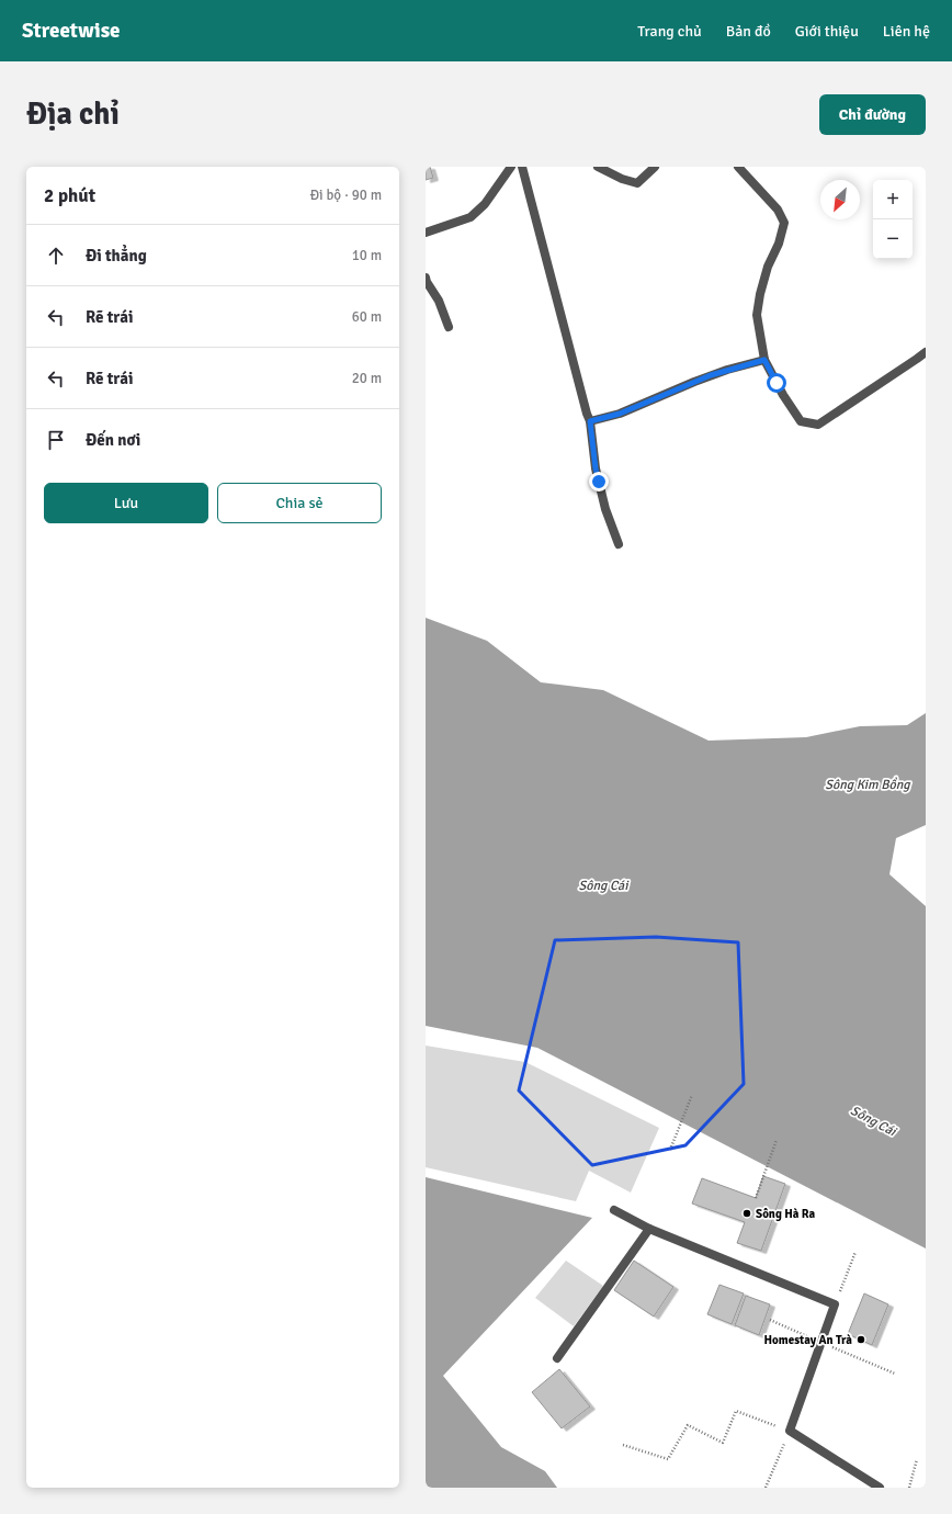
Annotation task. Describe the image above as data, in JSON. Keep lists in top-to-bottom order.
{
  "water": ["Sông Kim Bồng", "Sông Cái"],
  "places": ["Sông Hà Ra", "Homestay An Trà"],
  "north": "bottom left",
  "page": {
    "header": "Streetwise",
    "nav": [
      "Trang chủ",
      "Bản đồ",
      "Giới thiệu",
      "Liên hệ"
    ],
    "buttons": [
      "Chỉ đường",
      ["Lưu", "Chia sẻ"]
    ],
    "title": "Địa chỉ",
    "heading": ["2 phút", "Đi bộ · 90 m"],
    "map_buttons": ["+", "−"],
    "list": [
      ["Đi thẳng", "10 m"],
      ["Rẽ trái", "60 m"],
      ["Rẽ trái", "20 m"],
      "Đến nơi"
    ]
  }
}
